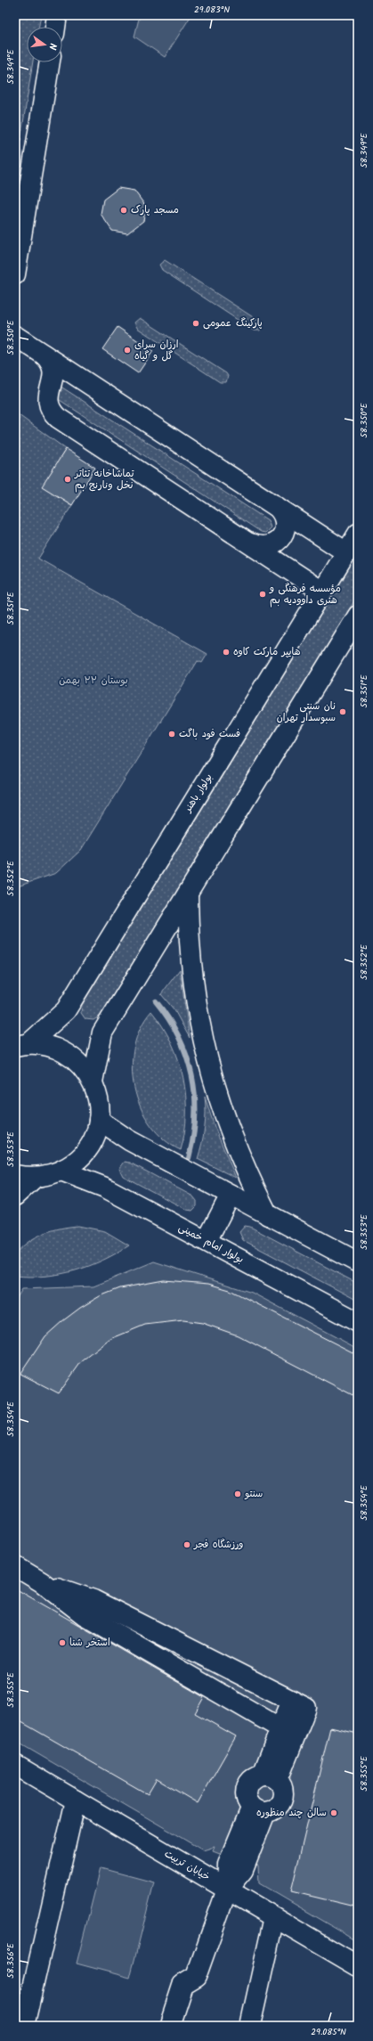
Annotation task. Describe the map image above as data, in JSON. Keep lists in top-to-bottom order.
{
  "streets": {
    "main road": ["بولوار باهنر", "بولوار امام خمینی", "خیابان تربیت"]
  },
  "parks": ["بوستان ۲۲ بهمن"],
  "places": [
    "مسجد پارک",
    "پارکینگ عمومی",
    "ارزان سرای گل و گیاه",
    "تماشاخانه تئاتر نخل ونارنج بم",
    "مؤسسه فرهنگی و هنری داوودیه بم",
    "هایپر مارکت کاوه",
    "نان سنتی سبوسدار تهران",
    "فست فود باگت",
    "سنتو",
    "ورزشگاه فجر",
    "استخر شنا",
    "سالن چند منظوره"
  ],
  "north": "right",
  "coordinates": [
    "29.083°N",
    "58.349°E",
    "58.350°E",
    "58.351°E",
    "58.352°E",
    "58.353°E",
    "58.354°E",
    "58.355°E",
    "58.356°E",
    "29.085°N"
  ]
}
